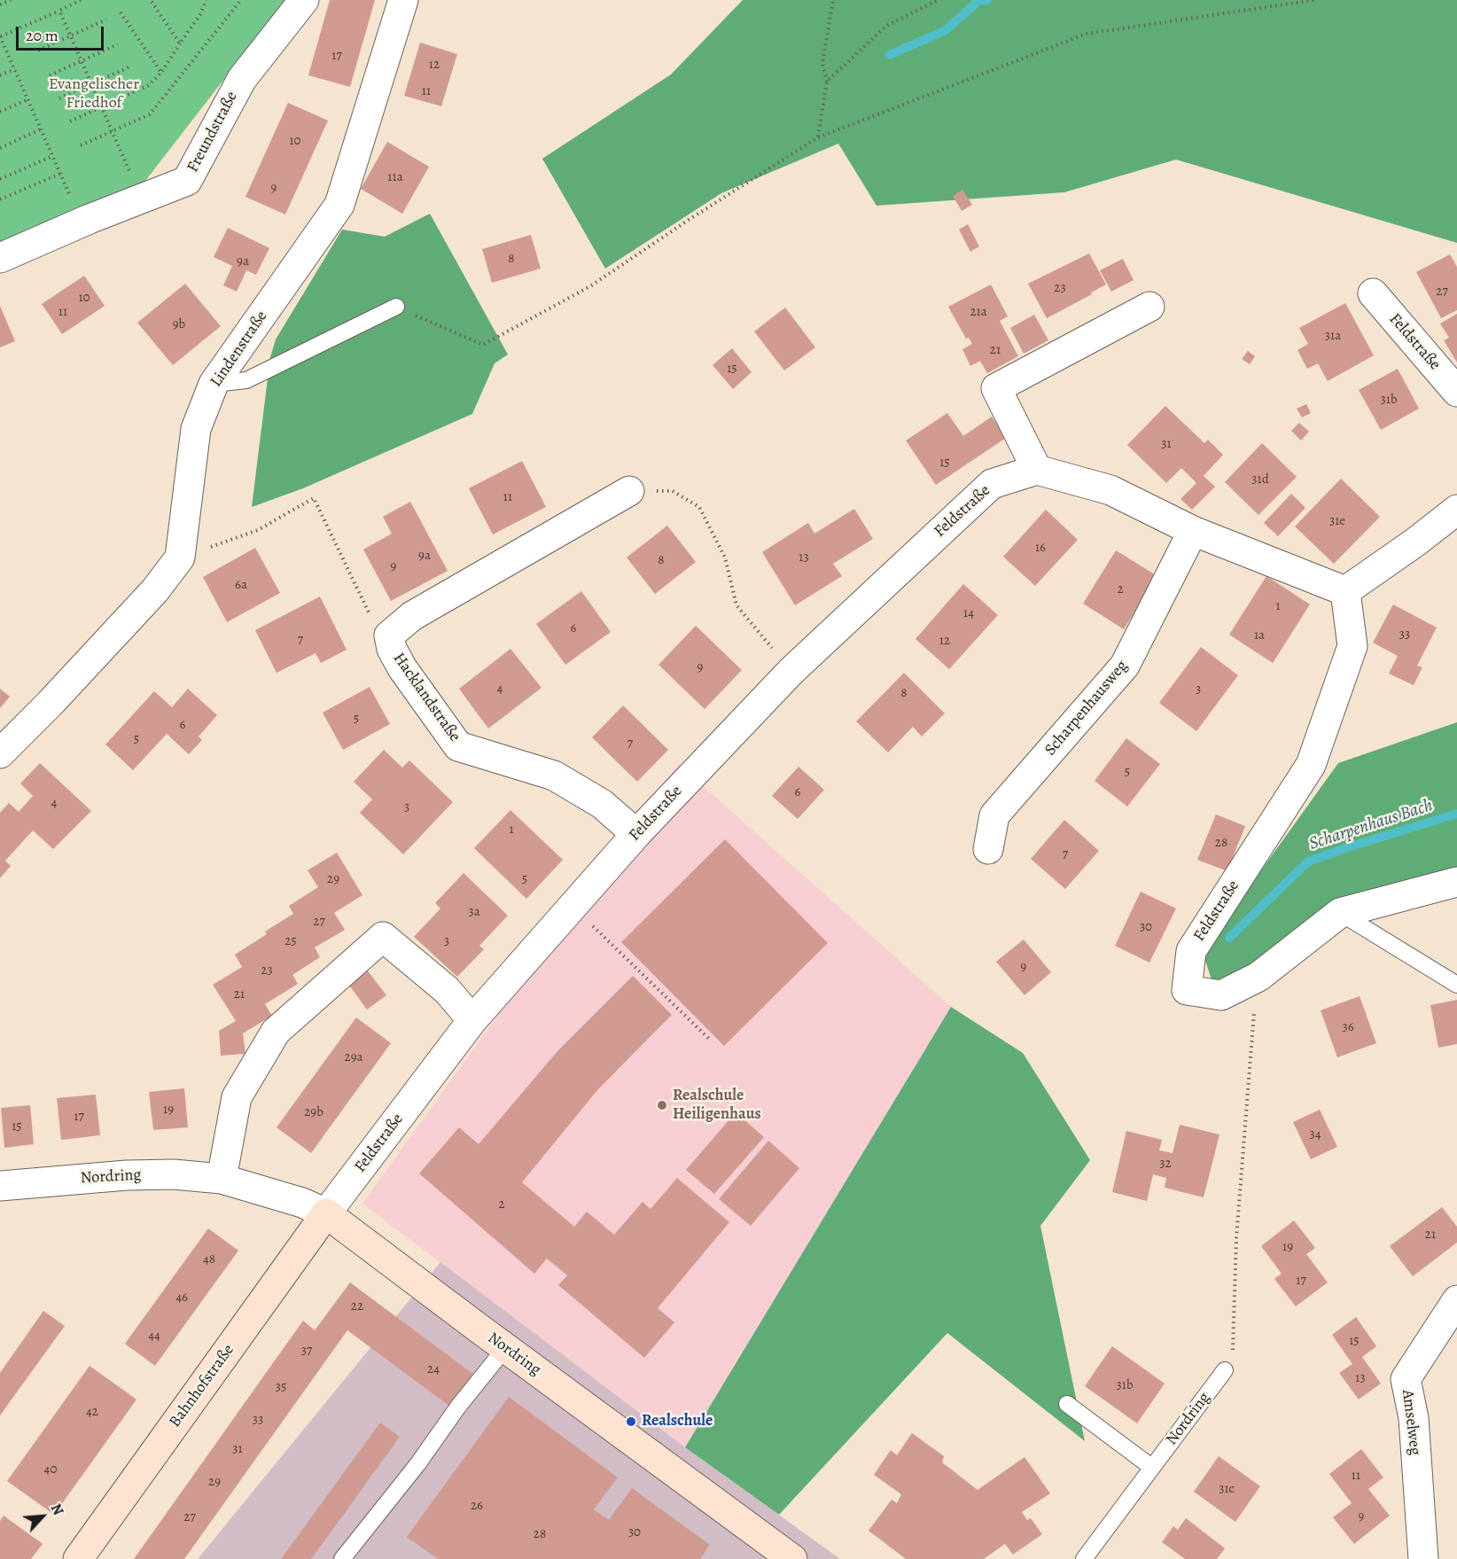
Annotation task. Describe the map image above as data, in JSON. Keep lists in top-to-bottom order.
{
  "streets": {
    "street": [
      "Freundstraße",
      "Feldstraße",
      "Lindenstraße",
      "Hacklandstraße",
      "Scharpenhausweg",
      "Nordring",
      "Bahnhofstraße",
      "Amselweg"
    ]
  },
  "crossings": [
    ["Feldstraße", "Hacklandstraße"],
    ["Feldstraße", "Nordring"],
    ["Feldstraße", "Bahnhofstraße"],
    ["Nordring", "Bahnhofstraße"]
  ],
  "water": ["Scharpenhaus Bach"],
  "parks": ["Evangelischer Friedhof"],
  "places": ["Realschule Heiligenhaus", "Realschule"],
  "house_numbers": [
    "17",
    "12",
    "11",
    "10",
    "11a",
    "9",
    "8",
    "9a",
    "23",
    "27",
    "10",
    "11",
    "21a",
    "9b",
    "31a",
    "21",
    "15",
    "31b",
    "31",
    "15",
    "31d",
    "11",
    "31e",
    "16",
    "9a",
    "13",
    "8",
    "9",
    "6a",
    "2",
    "1",
    "14",
    "6",
    "33",
    "1a",
    "7",
    "12",
    "9",
    "4",
    "3",
    "8",
    "5",
    "6",
    "5",
    "7",
    "5",
    "6",
    "4",
    "3",
    "1",
    "28",
    "7",
    "29",
    "5",
    "3a",
    "27",
    "30",
    "25",
    "3",
    "9",
    "23",
    "21",
    "36",
    "29a",
    "19",
    "29b",
    "17",
    "15",
    "34",
    "32",
    "2",
    "21",
    "19",
    "48",
    "17",
    "46",
    "22",
    "44",
    "15",
    "37",
    "24",
    "13",
    "31b",
    "35",
    "42",
    "33",
    "31",
    "40",
    "11",
    "29",
    "31c",
    "26",
    "9",
    "27",
    "30",
    "28"
  ],
  "scale_bar": "20 m",
  "north": "top right"
}
